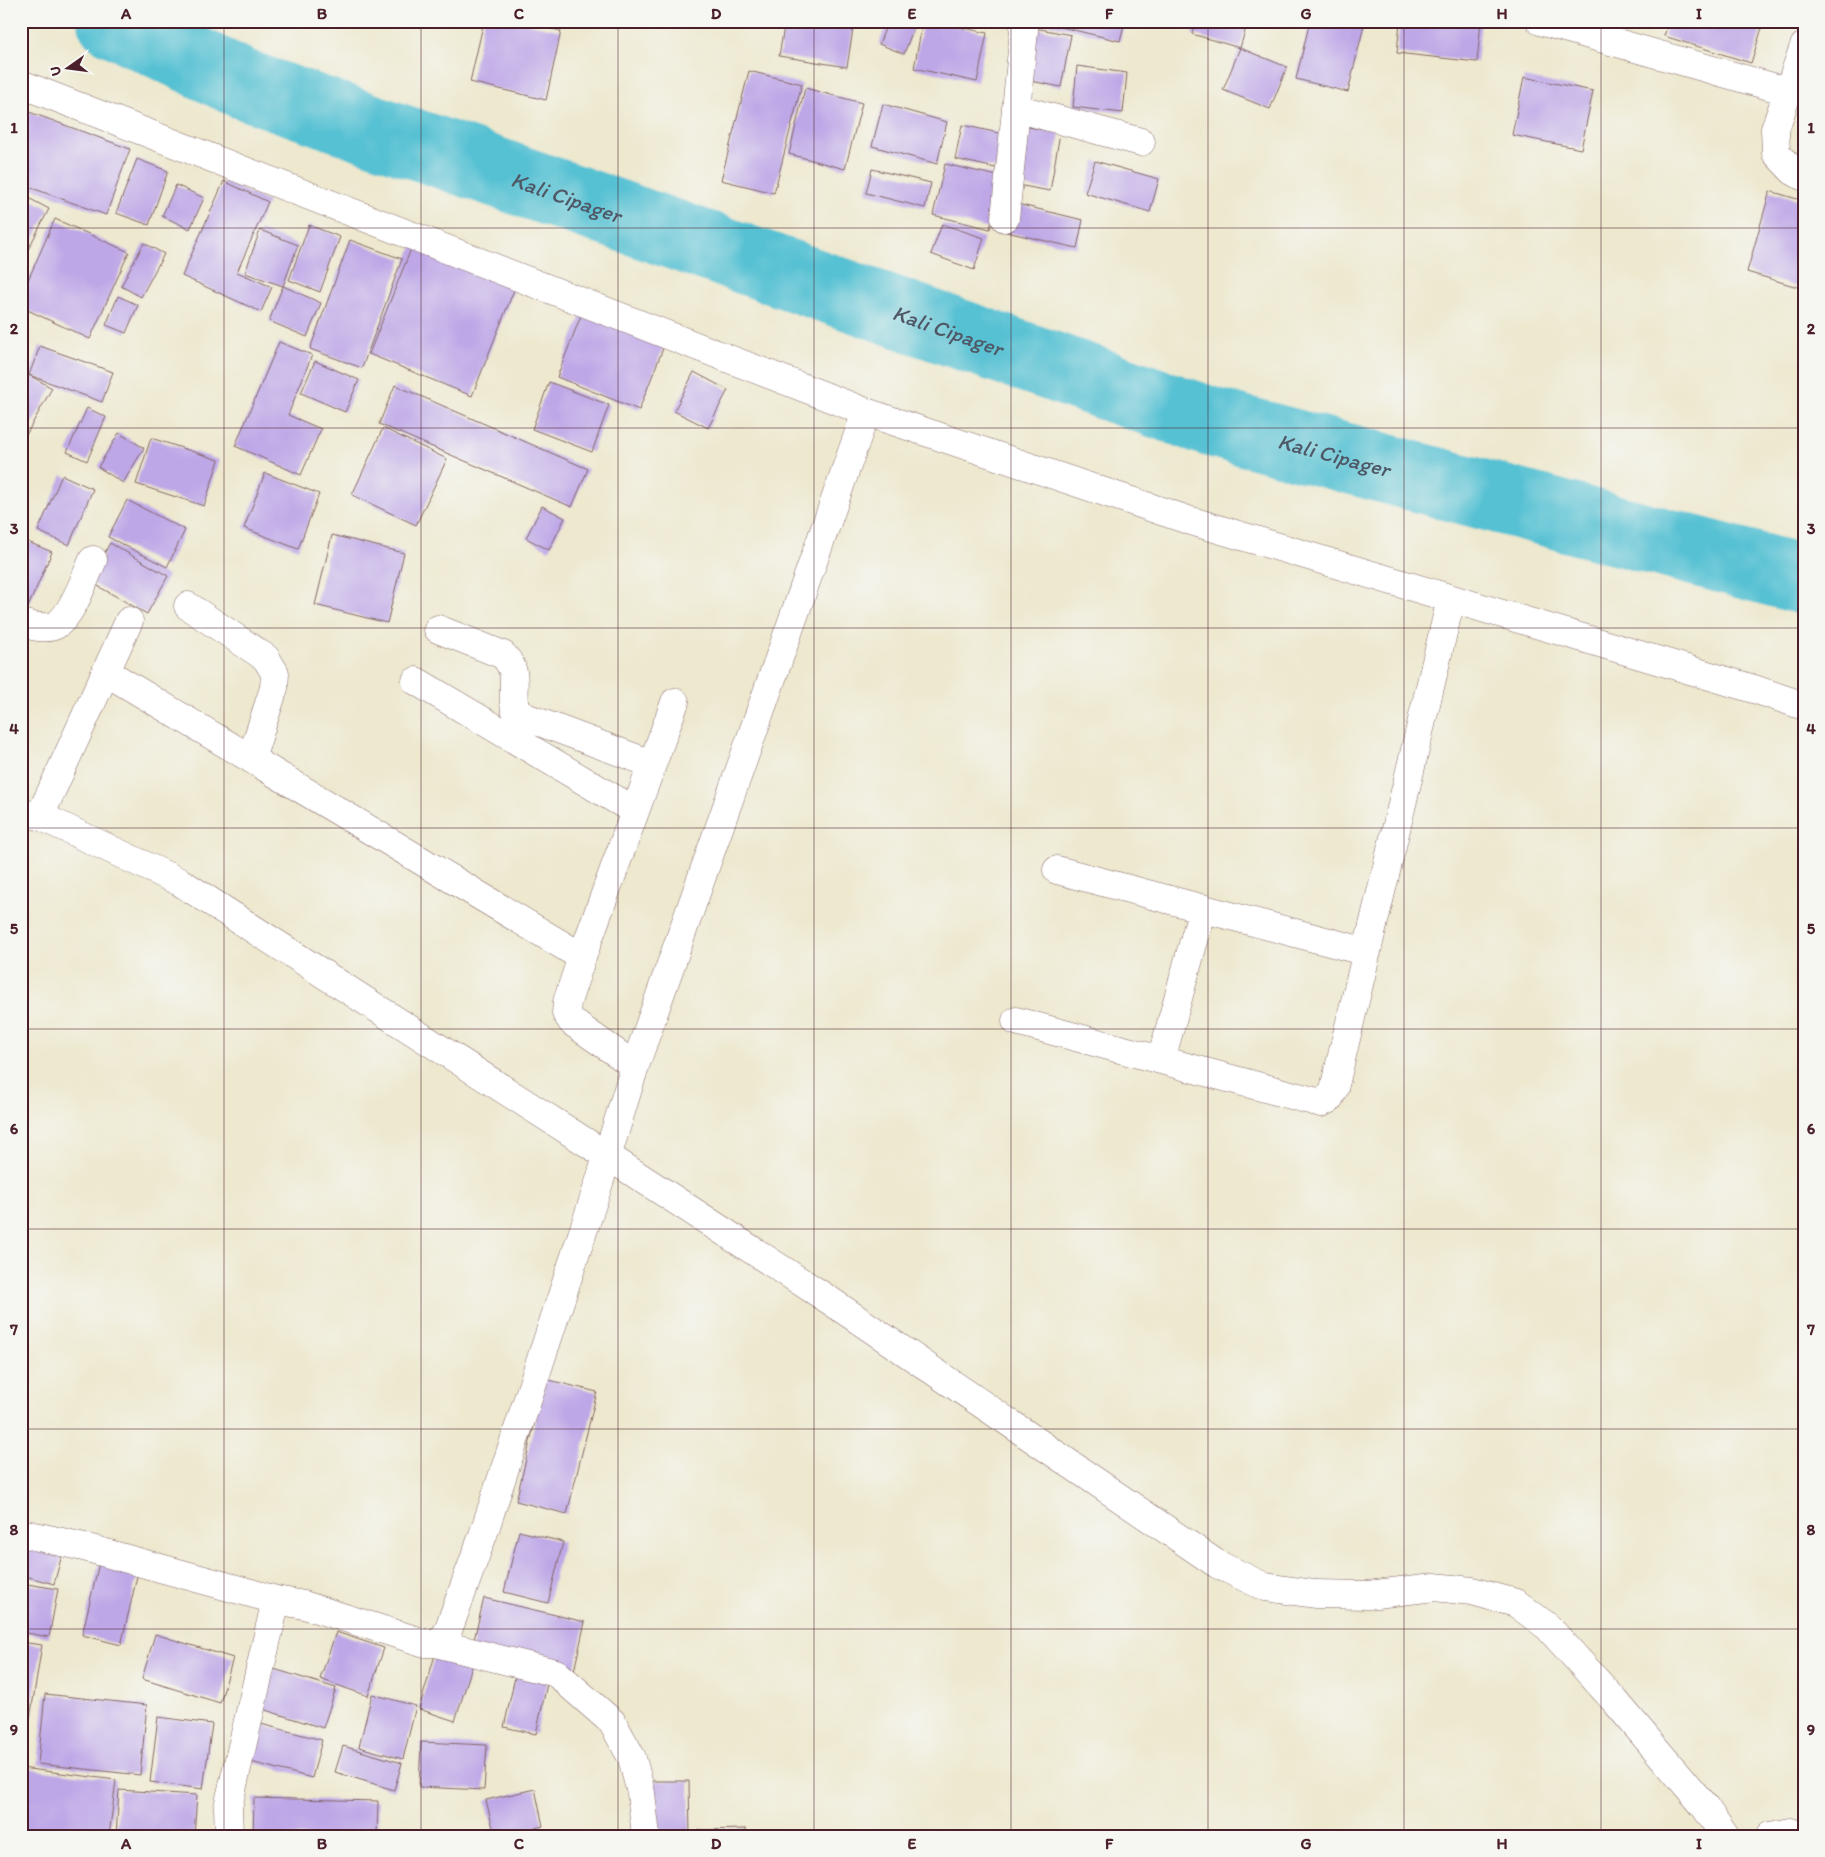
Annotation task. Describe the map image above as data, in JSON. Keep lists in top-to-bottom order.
{
  "water": ["Kali Cipager"],
  "north": "left",
  "grid": {
    "columns": [
      "A",
      "B",
      "C",
      "D",
      "E",
      "F",
      "G",
      "H",
      "I"
    ],
    "rows": [
      "1",
      "2",
      "3",
      "4",
      "5",
      "6",
      "7",
      "8",
      "9"
    ]
  }
}
